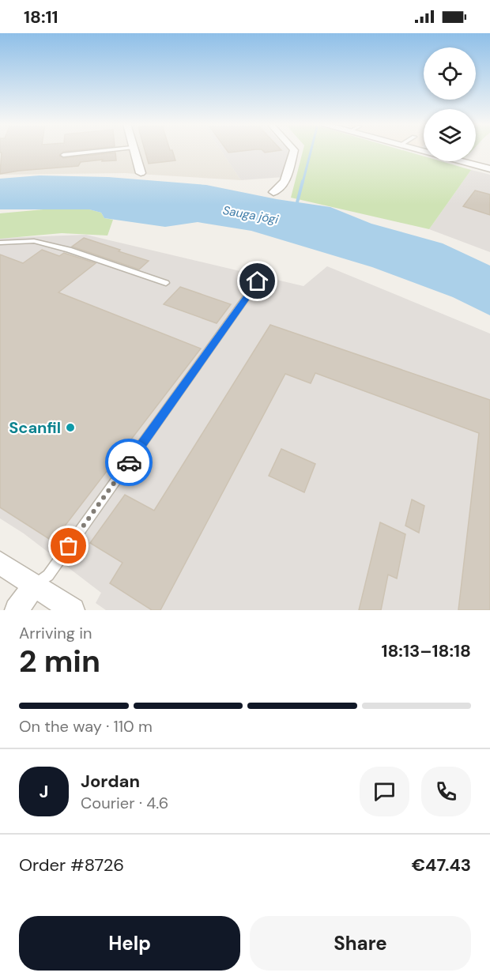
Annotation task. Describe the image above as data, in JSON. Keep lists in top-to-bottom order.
{
  "water": ["Sauga jõgi"],
  "places": ["Scanfil"],
  "page": {
    "status": "18:11",
    "heading": ["2 min", "Arriving in", "18:13–18:18"],
    "panel": [
      "Jordan",
      "Courier · 4.6",
      "Order #8726",
      "€47.43"
    ],
    "bar": "On the way · 110 m",
    "round": "J",
    "buttons": ["Help", "Share"]
  }
}
